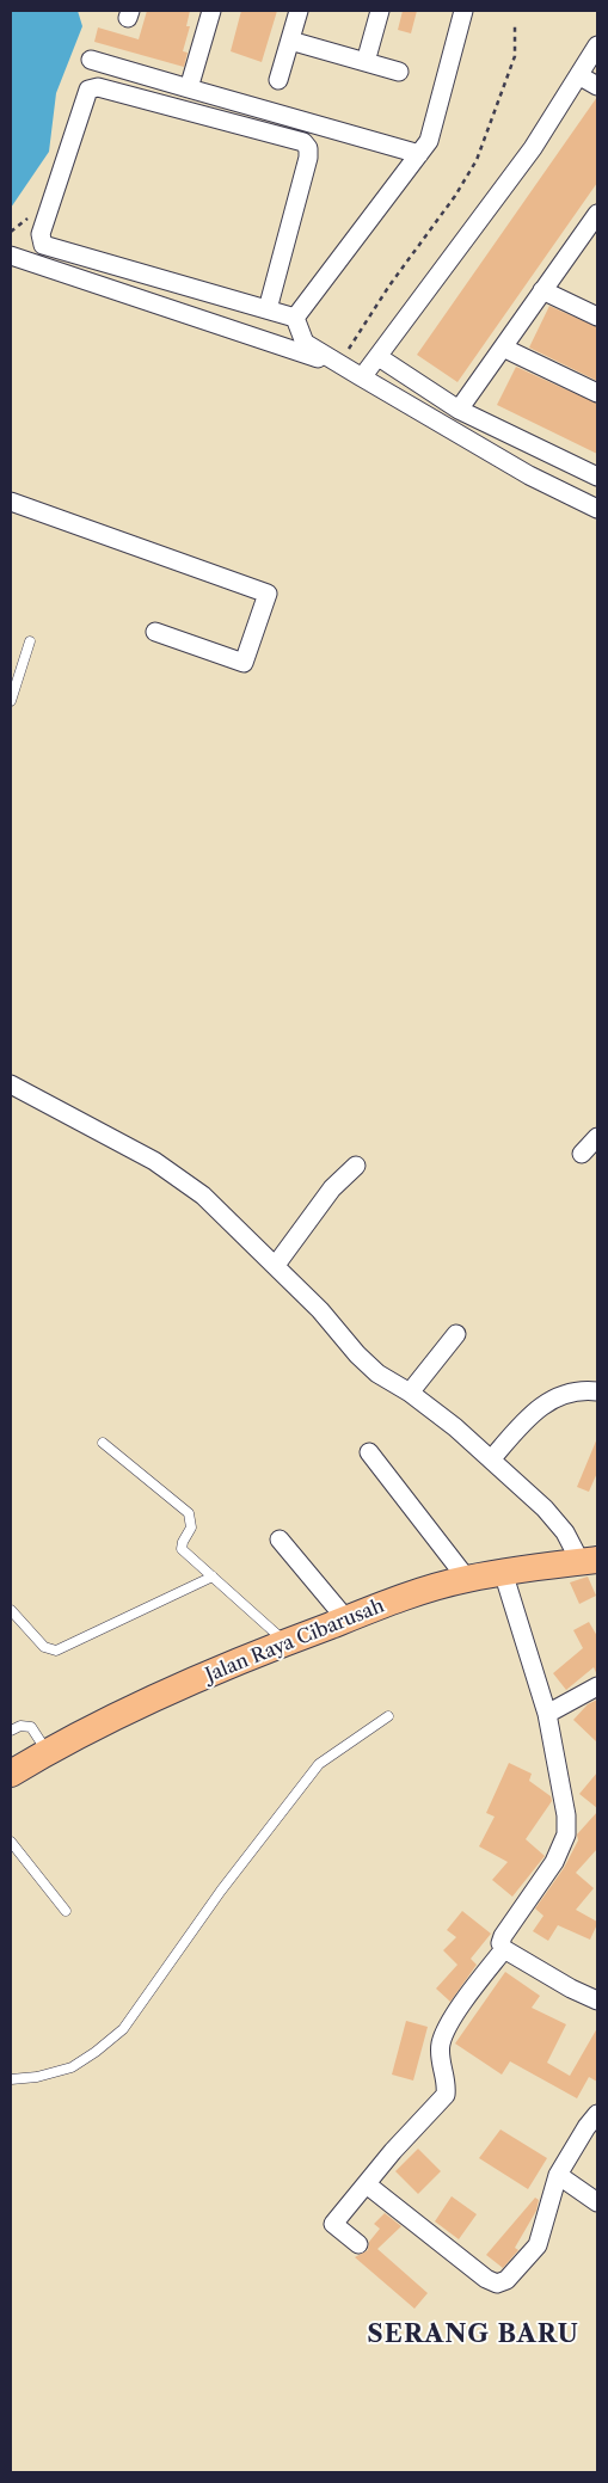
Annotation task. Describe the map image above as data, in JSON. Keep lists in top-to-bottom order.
{
  "streets": {
    "main road": ["Jalan Raya Cibarusah"]
  },
  "districts": ["SERANG BARU"]
}
